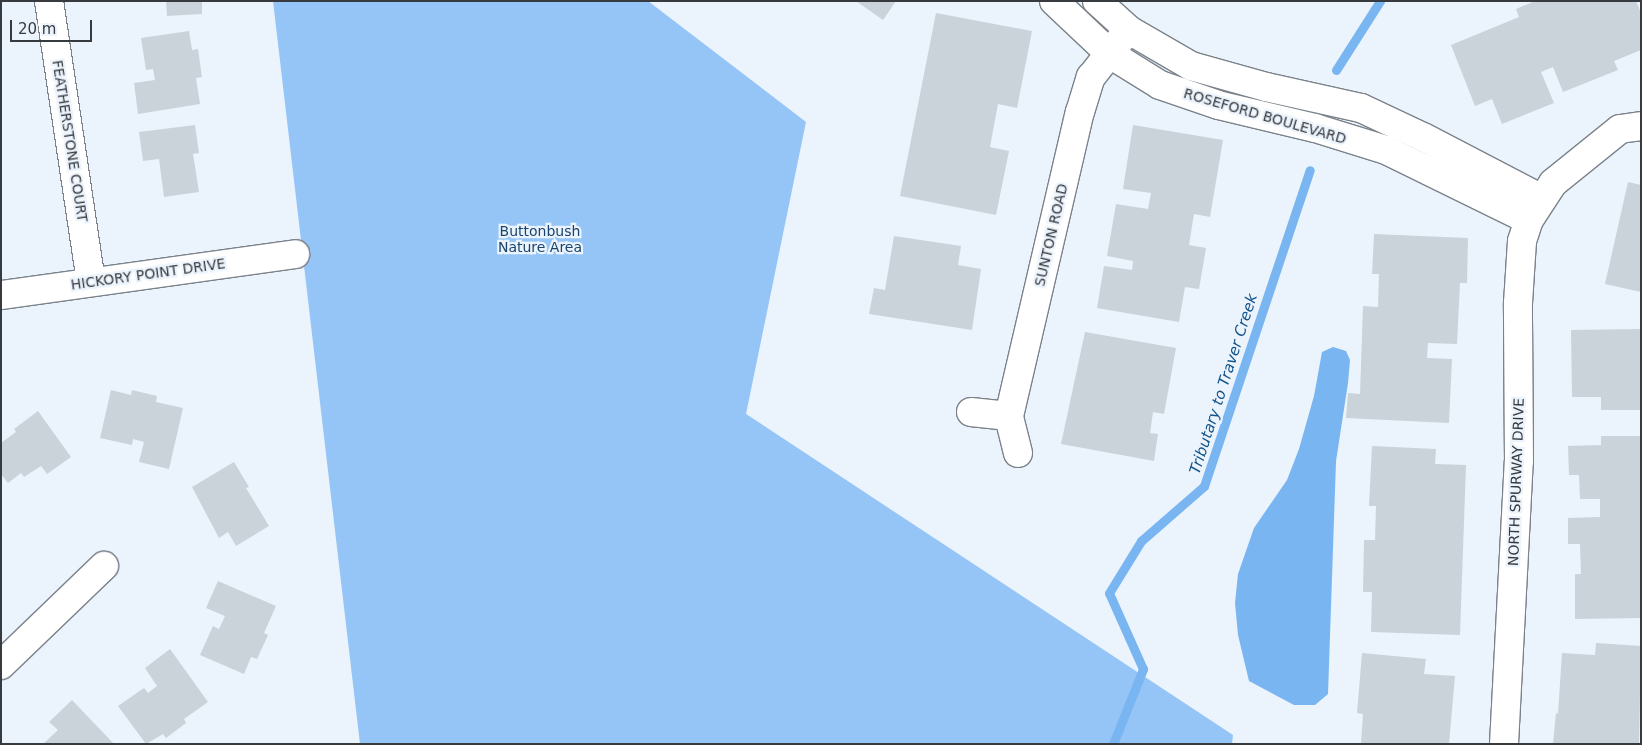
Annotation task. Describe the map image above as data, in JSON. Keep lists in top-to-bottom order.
{
  "streets": {
    "street": [
      "ROSEFORD BOULEVARD",
      "FEATHERSTONE COURT",
      "SUNTON ROAD",
      "HICKORY POINT DRIVE",
      "NORTH SPURWAY DRIVE"
    ]
  },
  "crossings": [
    ["ROSEFORD BOULEVARD", "SUNTON ROAD"],
    ["ROSEFORD BOULEVARD", "NORTH SPURWAY DRIVE"],
    ["FEATHERSTONE COURT", "HICKORY POINT DRIVE"]
  ],
  "water": ["Tributary to Traver Creek"],
  "parks": ["Buttonbush Nature Area"],
  "scale_bar": "20 m"
}
